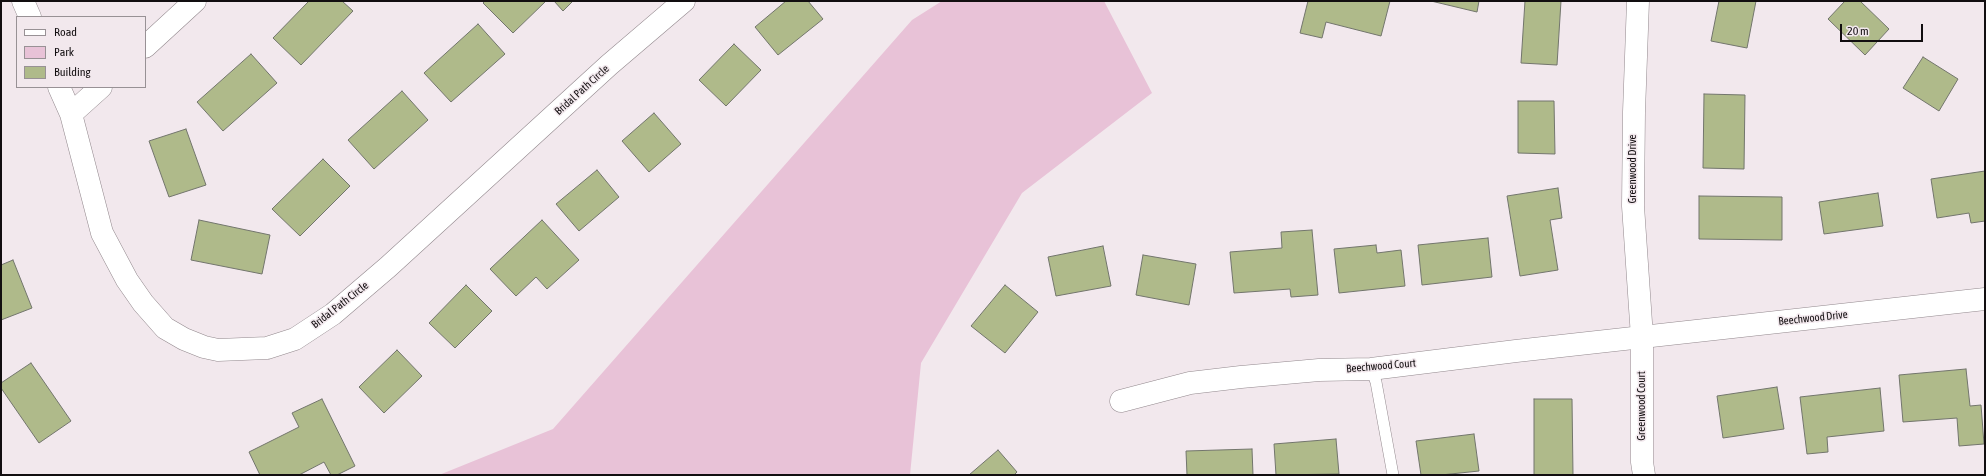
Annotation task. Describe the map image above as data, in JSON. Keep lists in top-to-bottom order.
{
  "streets": {
    "street": [
      "Bridal Path Circle",
      "Greenwood Drive",
      "Beechwood Drive",
      "Beechwood Court",
      "Greenwood Court"
    ]
  },
  "crossings": [
    ["Greenwood Drive", "Beechwood Drive"],
    ["Greenwood Drive", "Beechwood Court"],
    ["Greenwood Drive", "Greenwood Court"],
    ["Beechwood Drive", "Beechwood Court"],
    ["Beechwood Drive", "Greenwood Court"],
    ["Beechwood Court", "Greenwood Court"]
  ],
  "legend": ["Road", "Park", "Building"],
  "scale_bar": "20 m"
}
